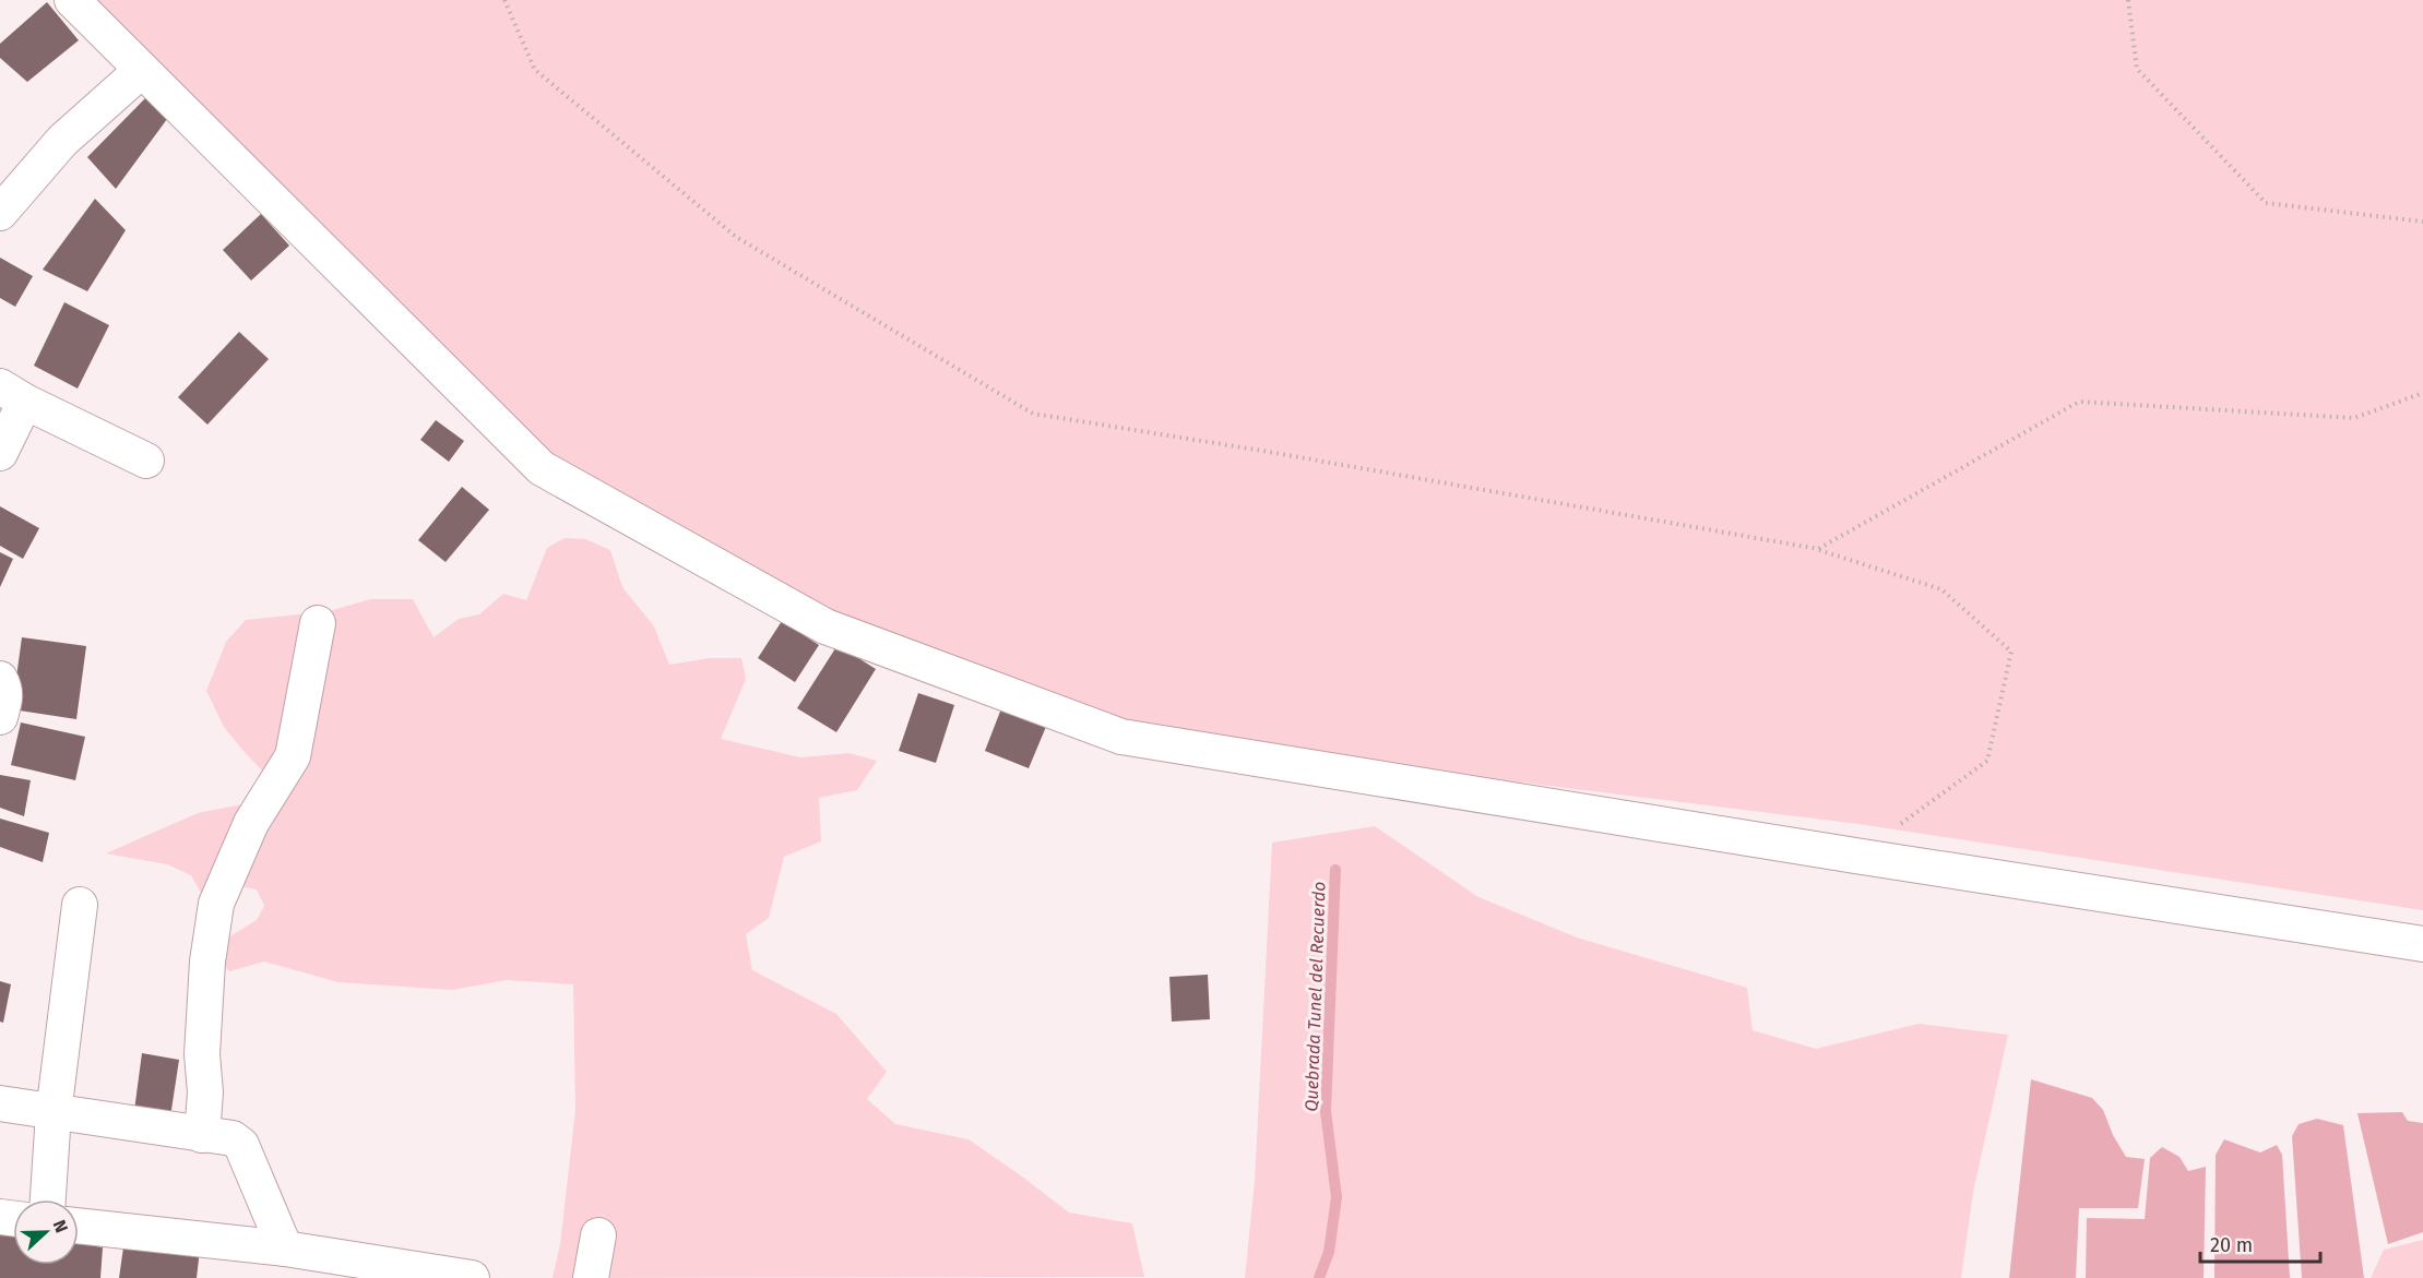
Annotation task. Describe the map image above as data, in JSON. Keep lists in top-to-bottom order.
{
  "water": ["Quebrada Tunel del Recuerdo"],
  "scale_bar": "20 m",
  "north": "right"
}
